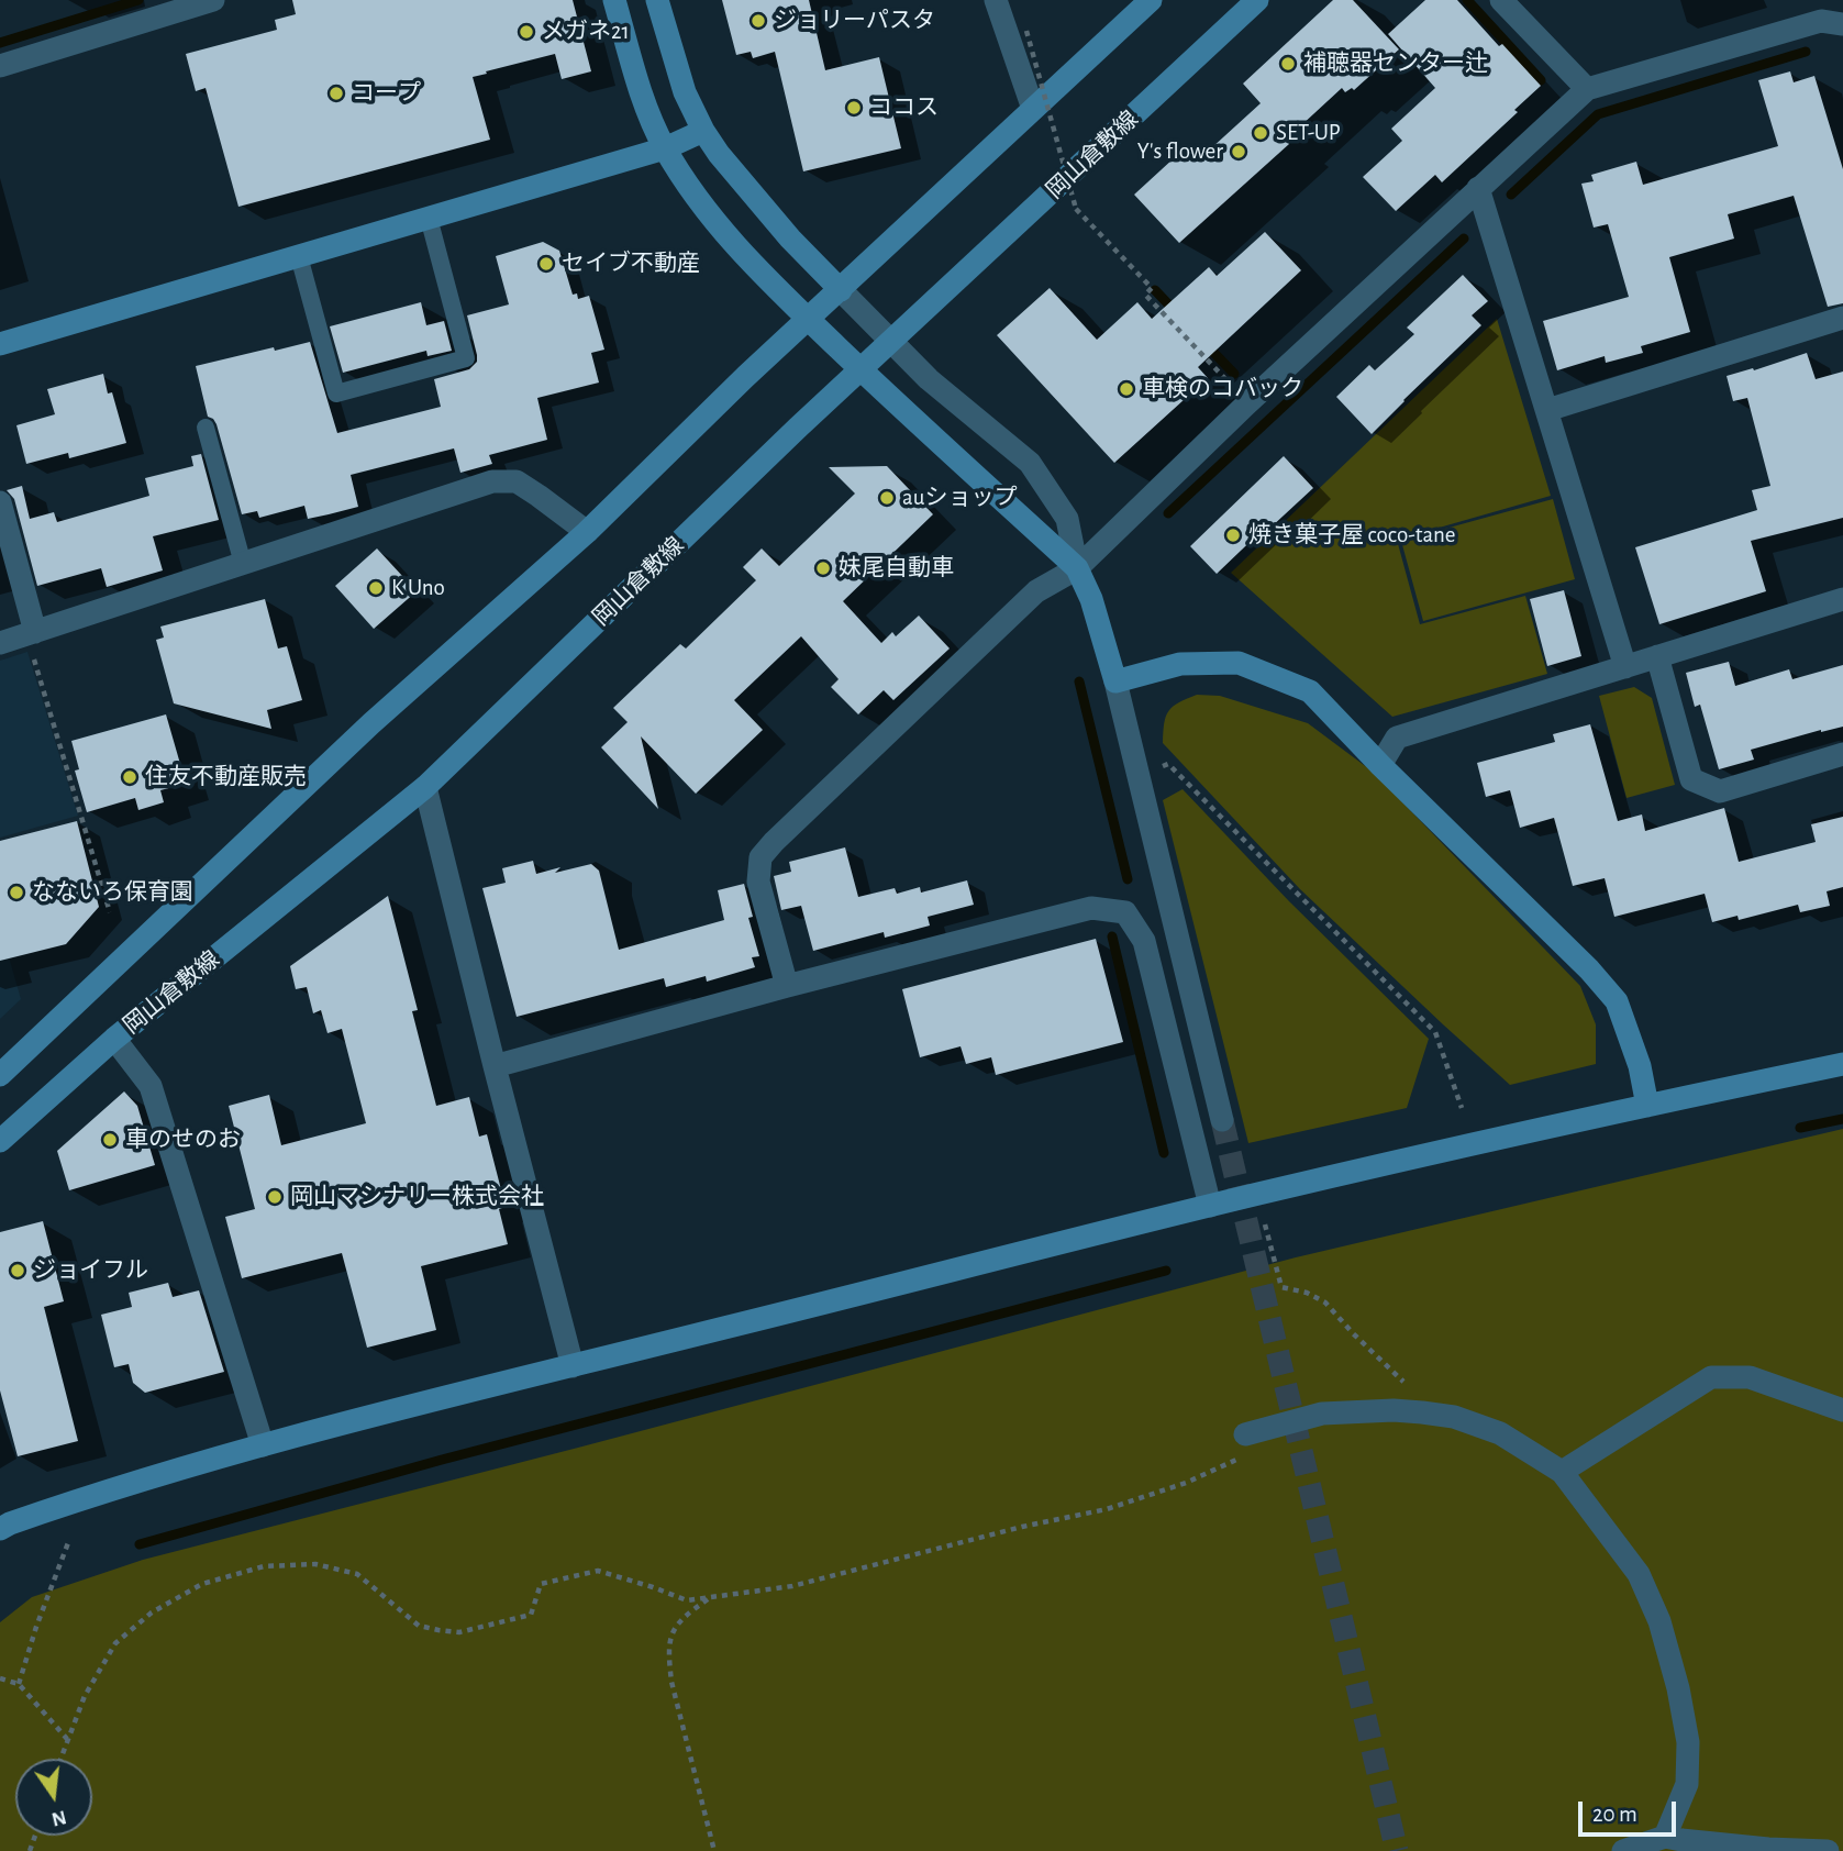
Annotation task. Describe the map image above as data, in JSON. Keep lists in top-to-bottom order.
{
  "streets": {
    "street": ["岡山倉敷線"]
  },
  "places": [
    "ジョリーパスタ",
    "メガネ21",
    "補聴器センター辻",
    "コープ",
    "ココス",
    "SET-UP",
    "Y's flower",
    "セイブ不動産",
    "車検のコバック",
    "auショップ",
    "焼き菓子屋 coco-tane",
    "妹尾自動車",
    "K Uno",
    "住友不動産販売",
    "なないろ保育園",
    "車のせのお",
    "岡山マシナリー株式会社",
    "ジョイフル"
  ],
  "scale_bar": "20 m",
  "north": "bottom"
}
